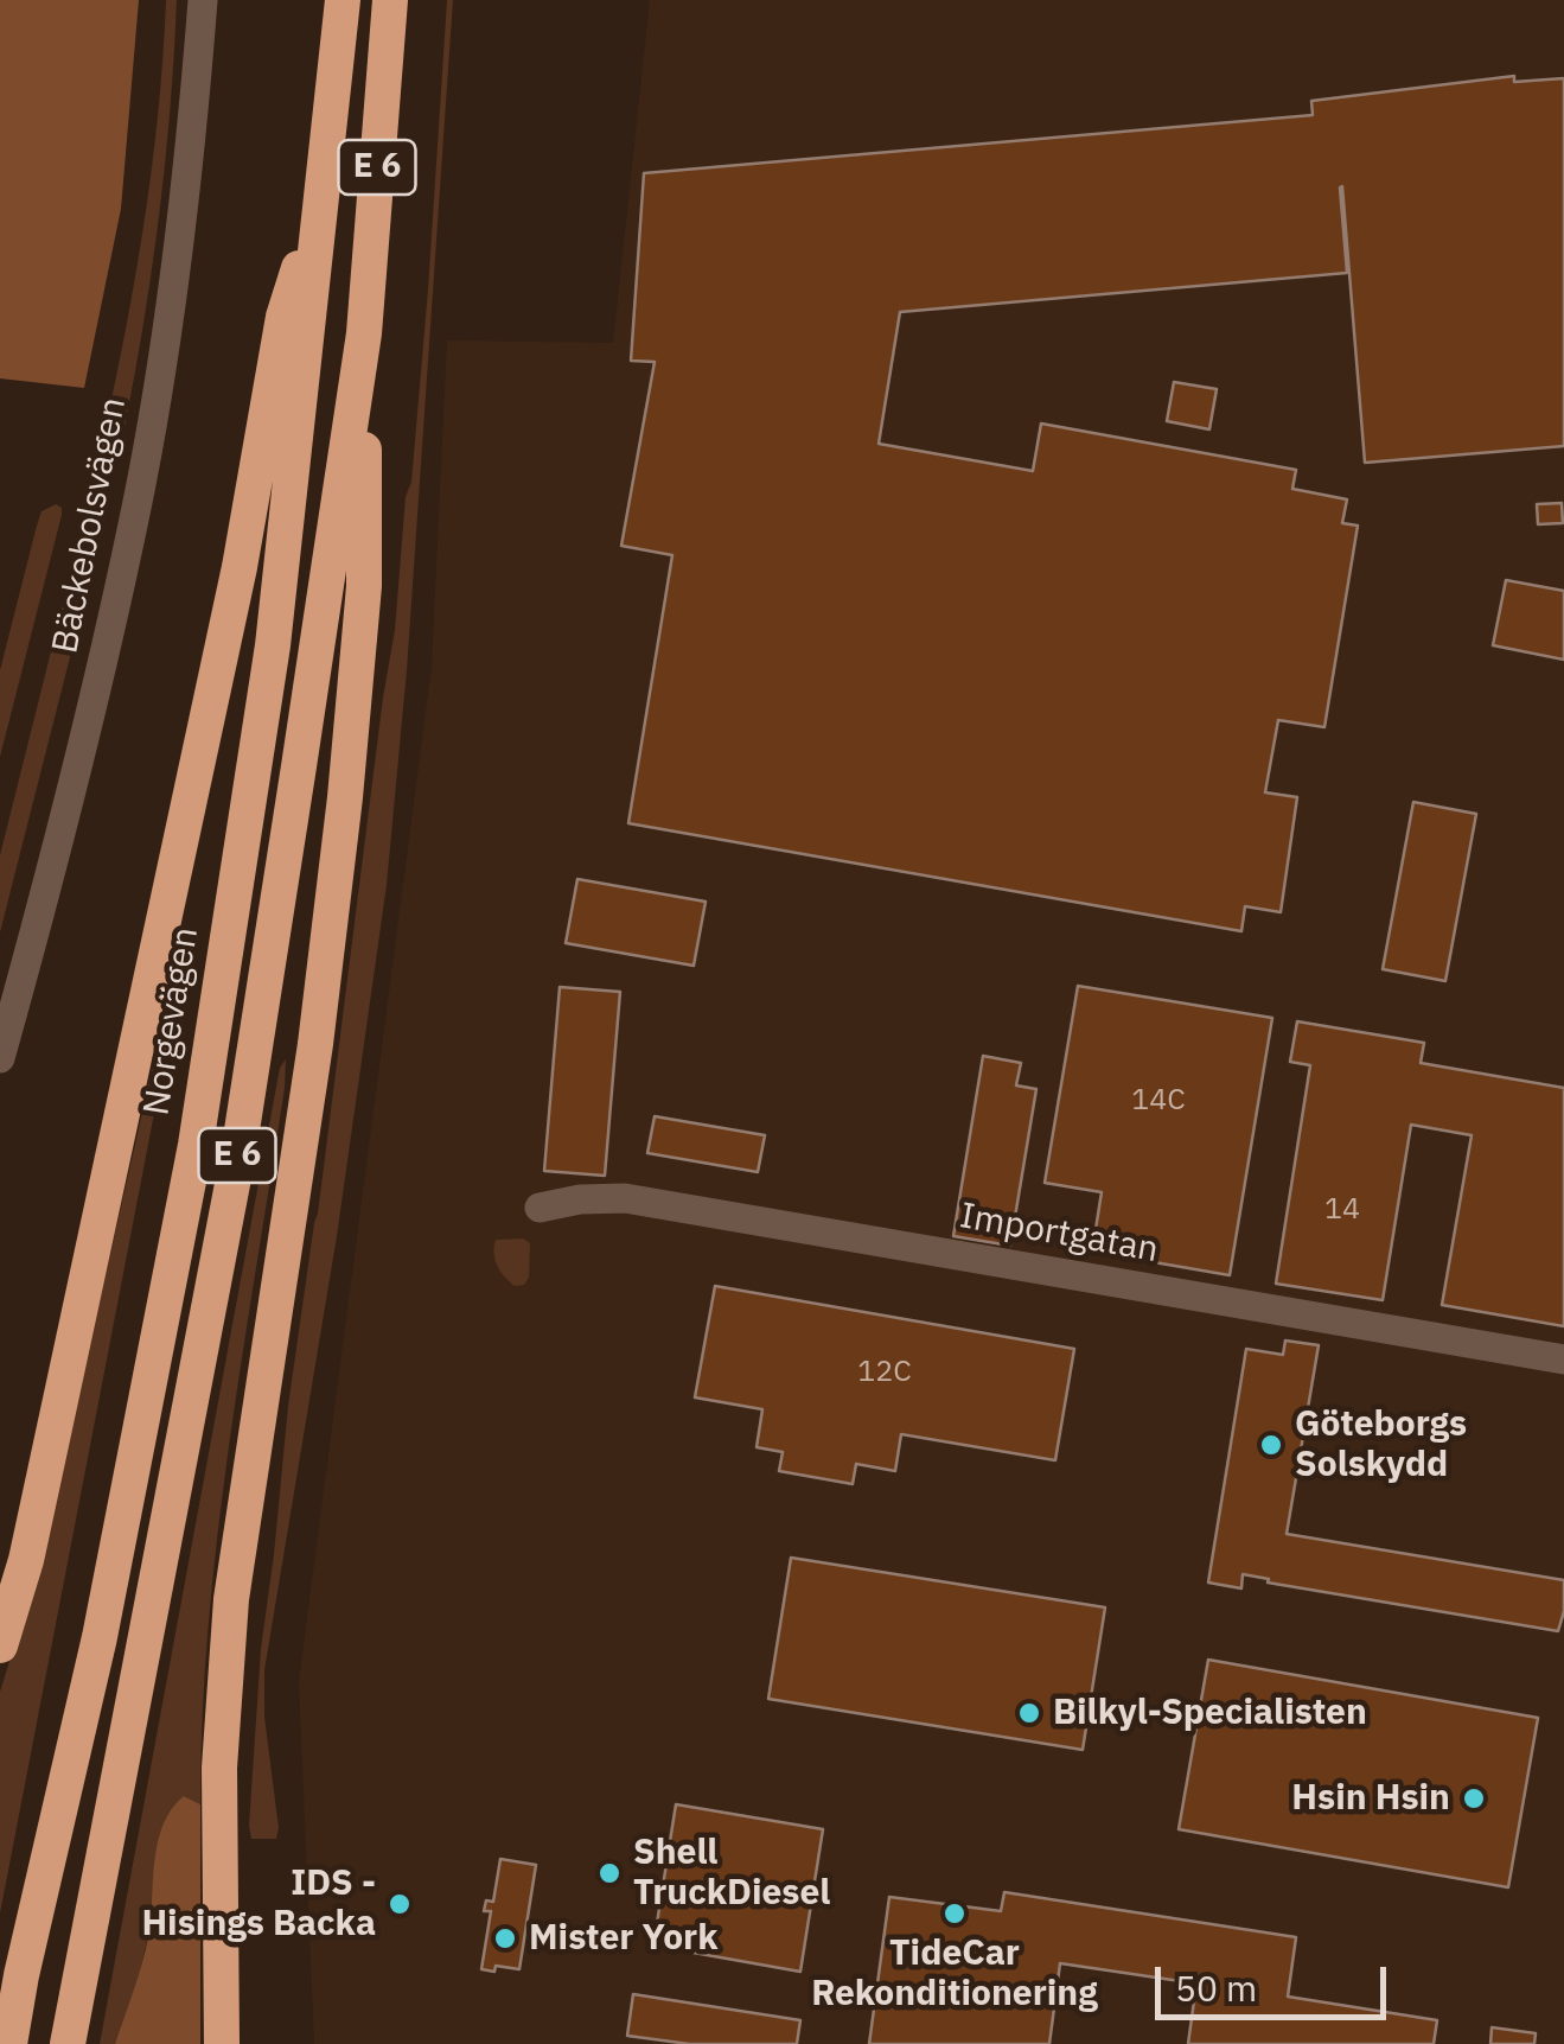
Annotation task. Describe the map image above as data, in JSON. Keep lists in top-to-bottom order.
{
  "streets": {
    "highway": ["E 6", "Norgevägen"],
    "street": ["Bäckebolsvägen", "Importgatan"]
  },
  "places": [
    "Göteborgs Solskydd",
    "Bilkyl-Specialisten",
    "Hsin Hsin",
    "Shell TruckDiesel",
    "IDS - Hisings Backa",
    "TideCar Rekonditionering",
    "Mister York"
  ],
  "house_numbers": ["14C", "14", "12C"],
  "scale_bar": "50 m"
}
